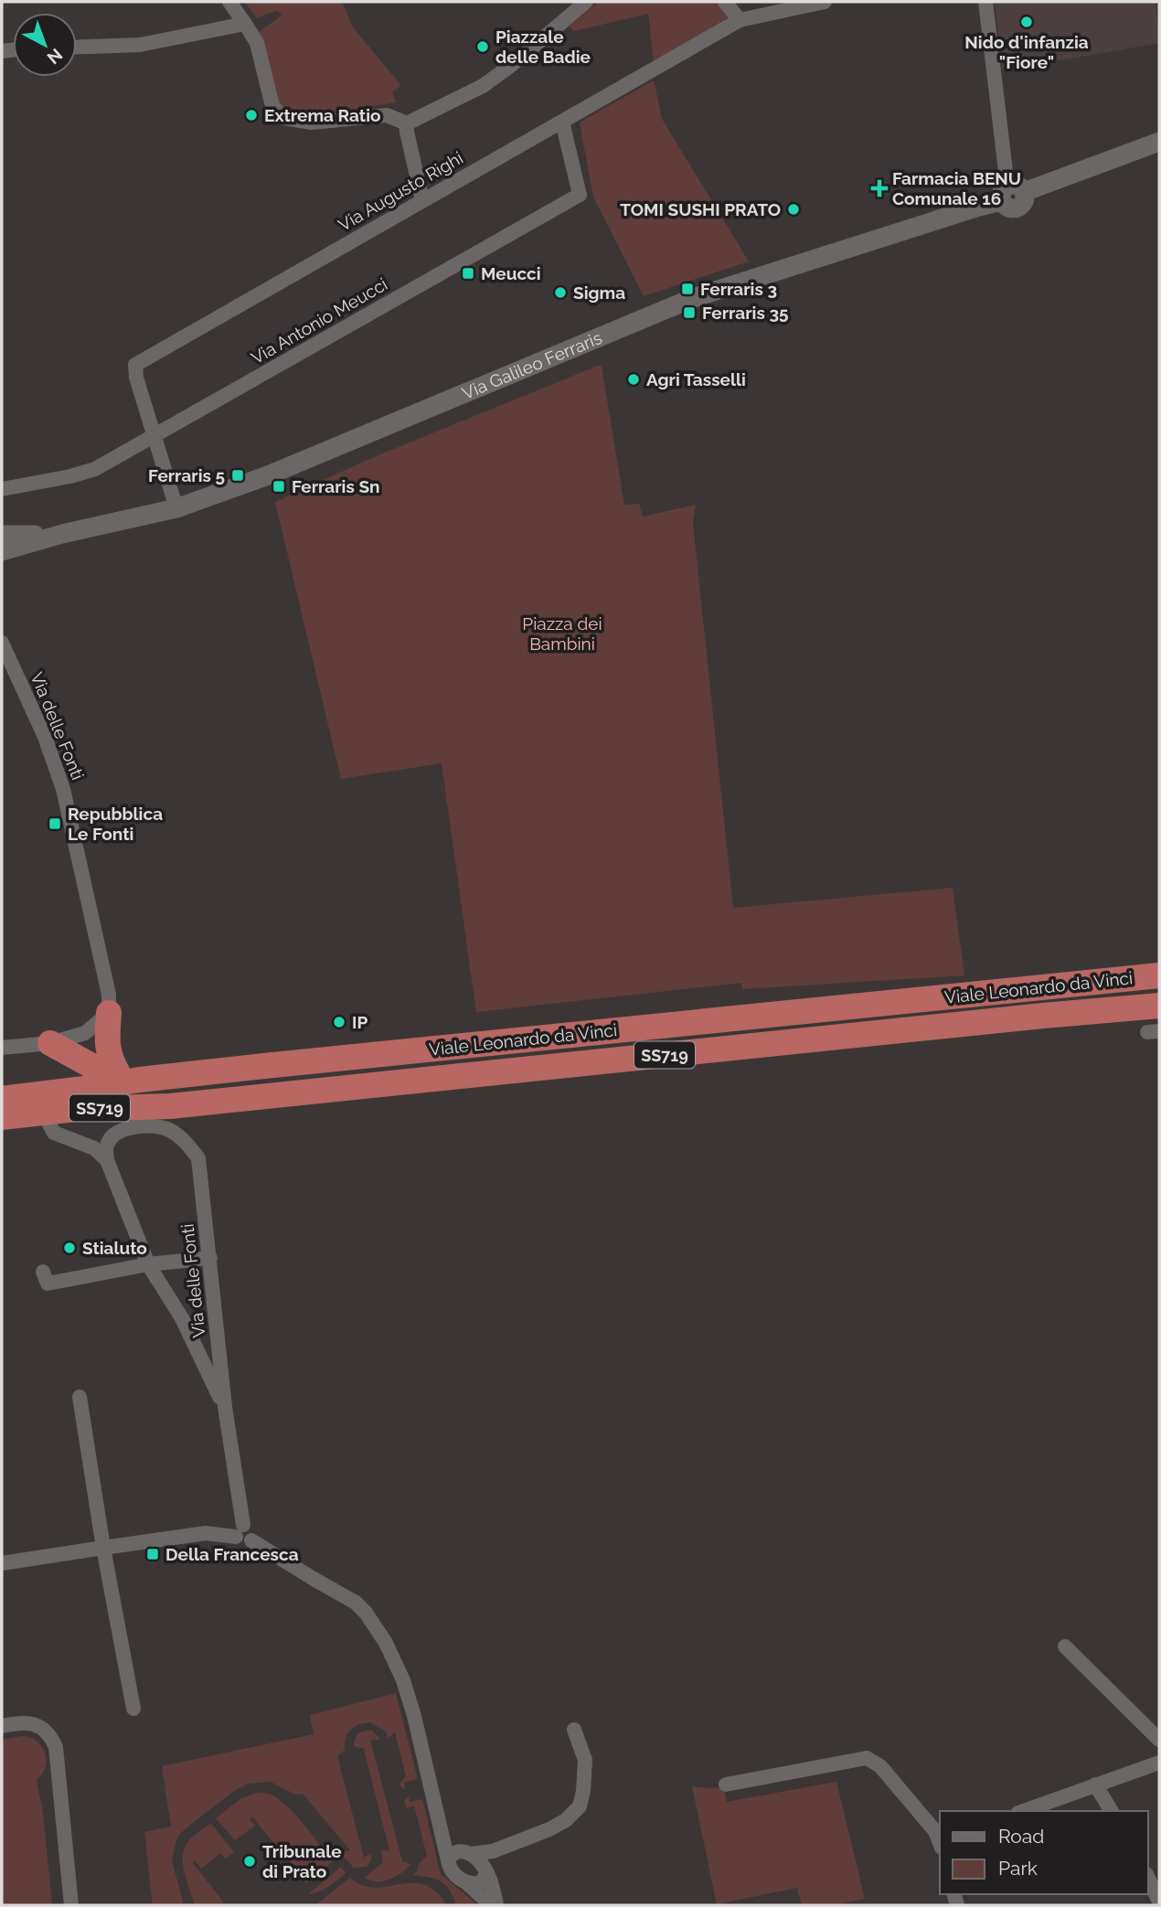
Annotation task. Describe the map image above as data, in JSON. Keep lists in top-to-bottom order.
{
  "streets": {
    "highway": ["Viale Leonardo da Vinci", "SS719"],
    "street": [
      "Via Augusto Righi",
      "Via Antonio Meucci",
      "Via Galileo Ferraris",
      "Via delle Fonti"
    ]
  },
  "crossings": [
    ["Via Augusto Righi", "Via Antonio Meucci"],
    ["Via Augusto Righi", "Via Galileo Ferraris"]
  ],
  "parks": ["Piazza dei Bambini"],
  "places": {
    "other": [
      "Nido d'infanzia \"Fiore\"",
      "Piazzale delle Badie",
      "Extrema Ratio",
      "TOMI SUSHI PRATO",
      "Sigma",
      "Agri Tasselli",
      "IP",
      "Stialuto",
      "Tribunale di Prato"
    ],
    "health": ["Farmacia BENU Comunale 16"],
    "transit": [
      "Meucci",
      "Ferraris 3",
      "Ferraris 35",
      "Ferraris 5",
      "Ferraris Sn",
      "Repubblica Le Fonti",
      "Della Francesca"
    ]
  },
  "legend": ["Road", "Park"],
  "north": "bottom right"
}
